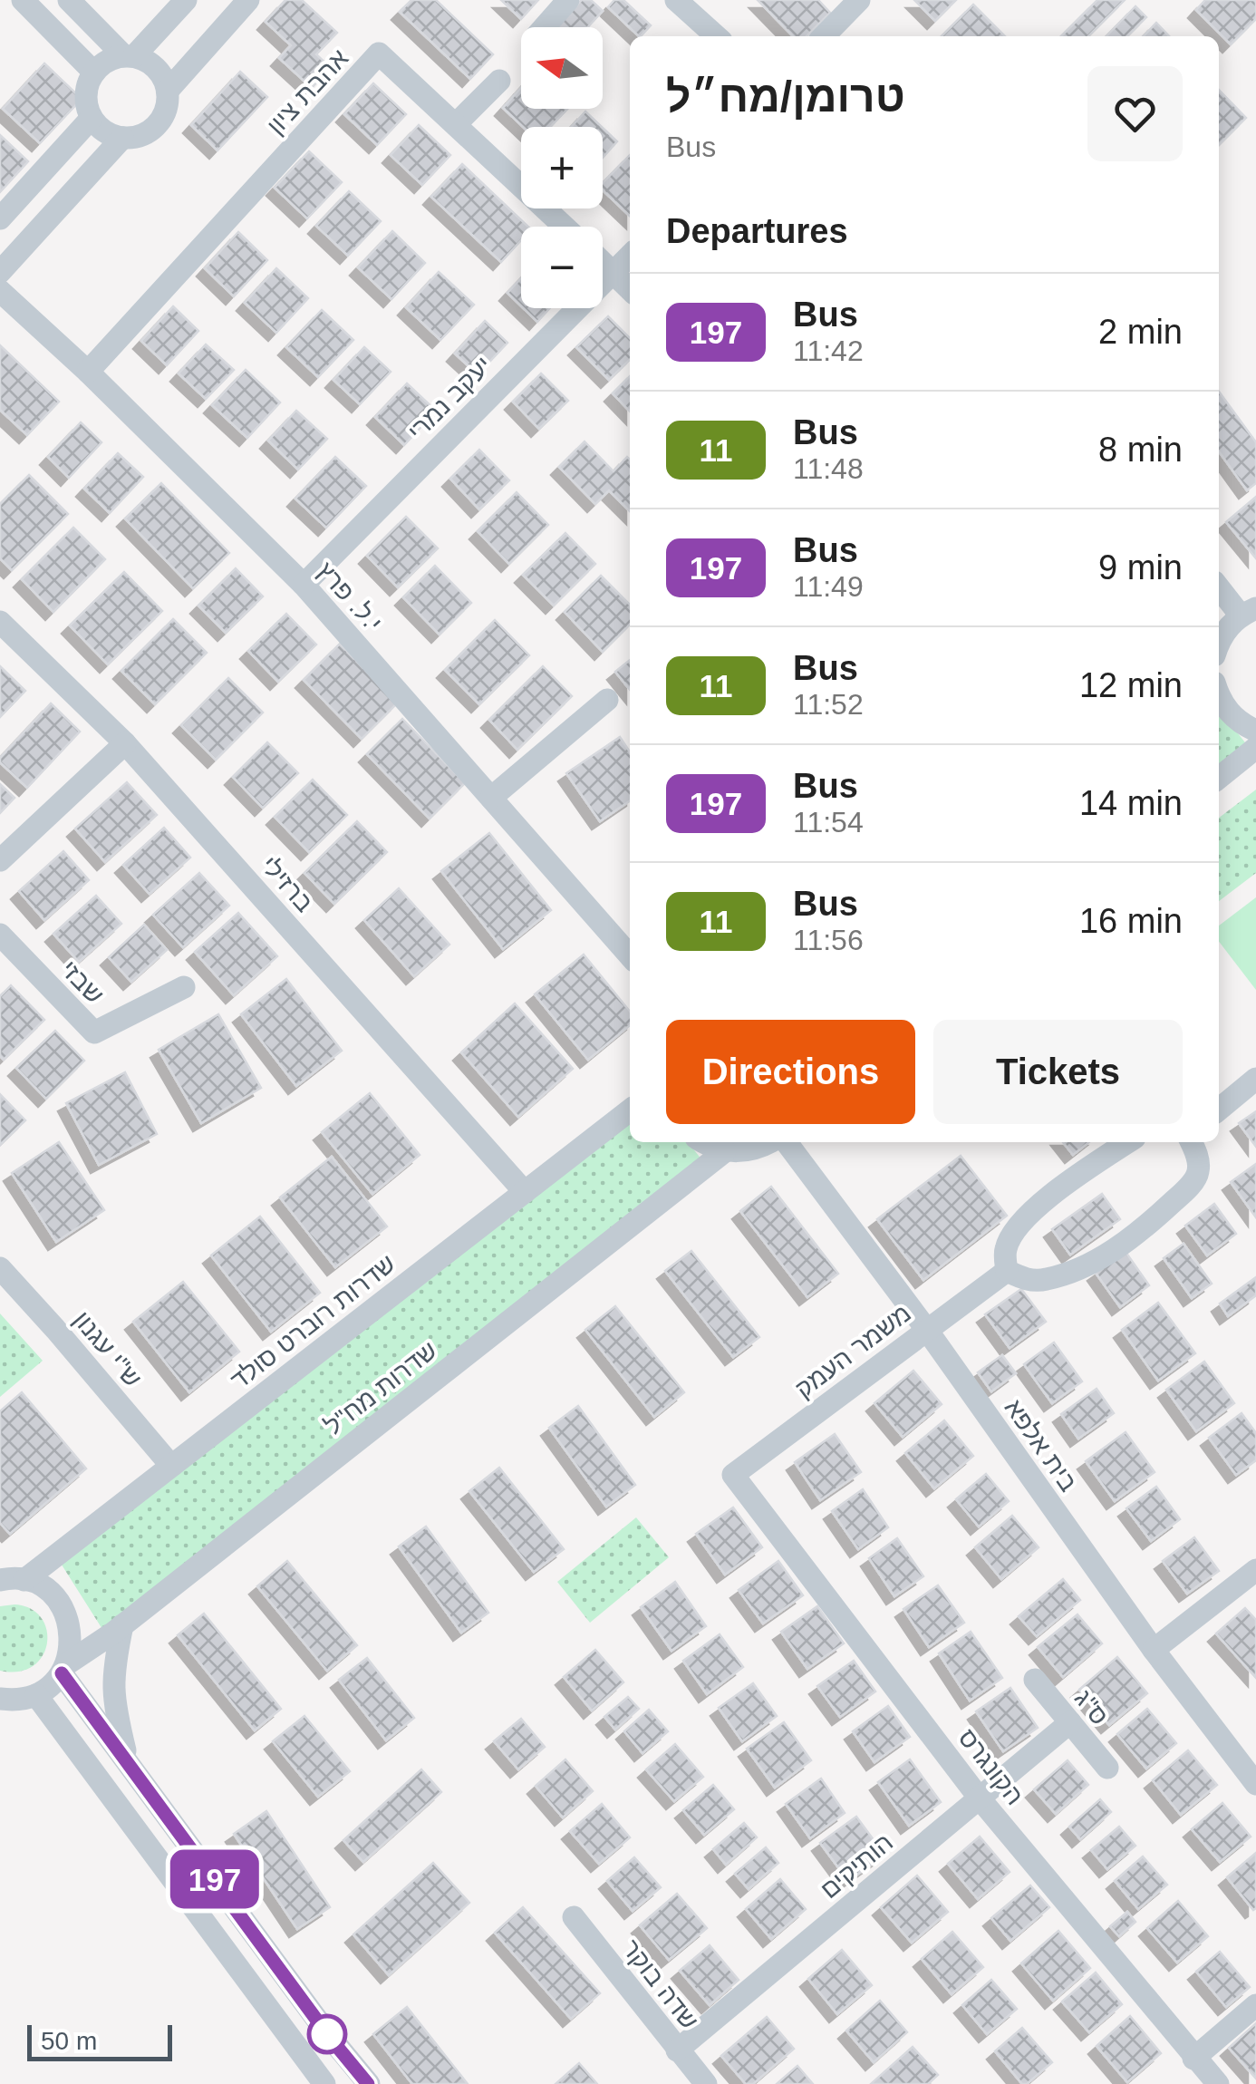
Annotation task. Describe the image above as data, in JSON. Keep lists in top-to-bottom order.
{
  "streets": {
    "street": [
      "אהבת ציון",
      "יעקב נמרי",
      "י.ל. פרץ",
      "ברזילי",
      "שבזי",
      "שדרות רוברט סולד",
      "ש\"י עגנון",
      "משמר העמק",
      "שדרות מח\"ל",
      "בית אלפא",
      "ס\"ג",
      "הקונגרס",
      "הותיקים",
      "שדה בוקר"
    ]
  },
  "crossings": [
    ["אהבת ציון", "י.ל. פרץ"],
    ["יעקב נמרי", "י.ל. פרץ"],
    ["ברזילי", "שדרות רוברט סולד"],
    ["שדרות רוברט סולד", "ש\"י עגנון"],
    ["משמר העמק", "בית אלפא"],
    ["משמר העמק", "הקונגרס"],
    ["ס\"ג", "הותיקים"],
    ["הקונגרס", "הותיקים"],
    ["הותיקים", "שדה בוקר"]
  ],
  "lines": ["bus line 197"],
  "scale_bar": "50 m",
  "north": "left",
  "page": {
    "on_map": "197",
    "map_buttons": ["+", "−"],
    "heading": [
      ["טרומן/מח״ל", "Bus"],
      "Departures"
    ],
    "list": [
      {
        "mark": "197",
        "name": "Bus",
        "note": "11:42",
        "value": "2 min"
      },
      {
        "mark": "11",
        "name": "Bus",
        "note": "11:48",
        "value": "8 min"
      },
      {
        "mark": "197",
        "name": "Bus",
        "note": "11:49",
        "value": "9 min"
      },
      {
        "mark": "11",
        "name": "Bus",
        "note": "11:52",
        "value": "12 min"
      },
      {
        "mark": "197",
        "name": "Bus",
        "note": "11:54",
        "value": "14 min"
      },
      {
        "mark": "11",
        "name": "Bus",
        "note": "11:56",
        "value": "16 min"
      }
    ],
    "buttons": ["Directions", "Tickets"],
    "scale": "50 m"
  }
}
